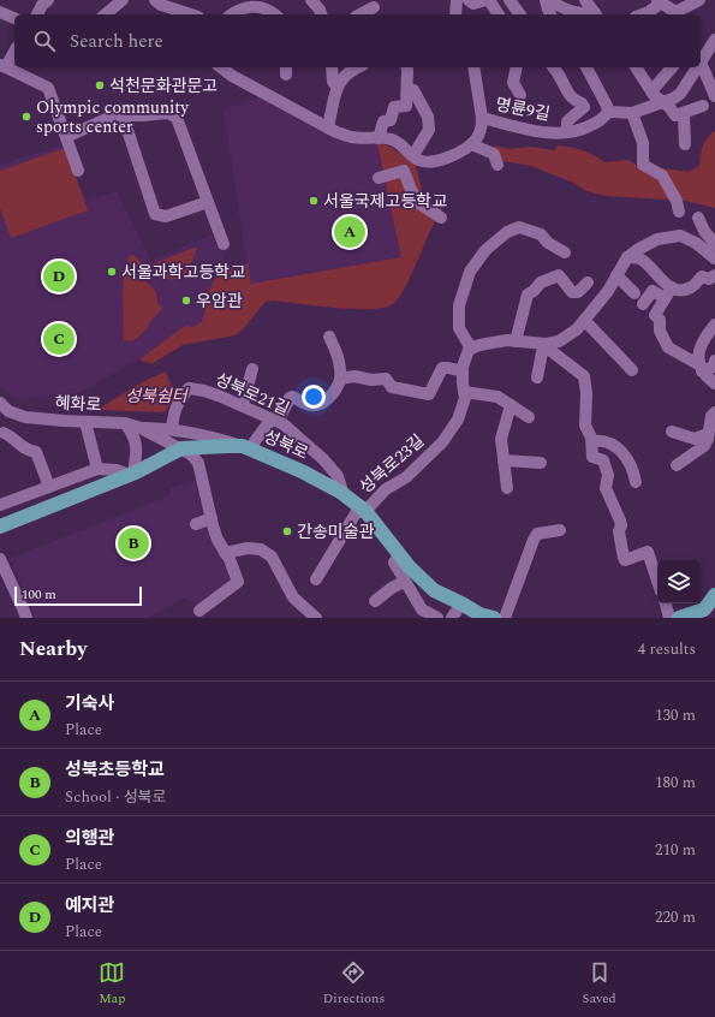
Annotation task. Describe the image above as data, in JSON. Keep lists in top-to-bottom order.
{
  "streets": {
    "main road": ["성북로"],
    "street": [
      "명륜9길",
      "성북로21길",
      "혜화로",
      "성북로23길"
    ]
  },
  "crossings": [
    ["성북로21길", "성북로"],
    ["혜화로", "성북로"],
    ["성북로", "성북로23길"]
  ],
  "parks": ["성북쉼터"],
  "places": [
    "석천문화관문고",
    "Olympic community sports center",
    "서울국제고등학교",
    "서울과학고등학교",
    "우암관",
    "간송미술관"
  ],
  "scale_bar": "100 m",
  "page": {
    "search": "Search here",
    "pins": [
      "A",
      "D",
      "C",
      "B"
    ],
    "scale": "100 m",
    "heading": ["Nearby", "4 results"],
    "list": [
      {
        "mark": "A",
        "name": "기숙사",
        "note": "Place",
        "value": "130 m"
      },
      {
        "mark": "B",
        "name": "성북초등학교",
        "note": "School · 성북로",
        "value": "180 m"
      },
      {
        "mark": "C",
        "name": "의행관",
        "note": "Place",
        "value": "210 m"
      },
      {
        "mark": "D",
        "name": "예지관",
        "note": "Place",
        "value": "220 m"
      }
    ],
    "nav": ["Map", "Directions", "Saved"]
  }
}
